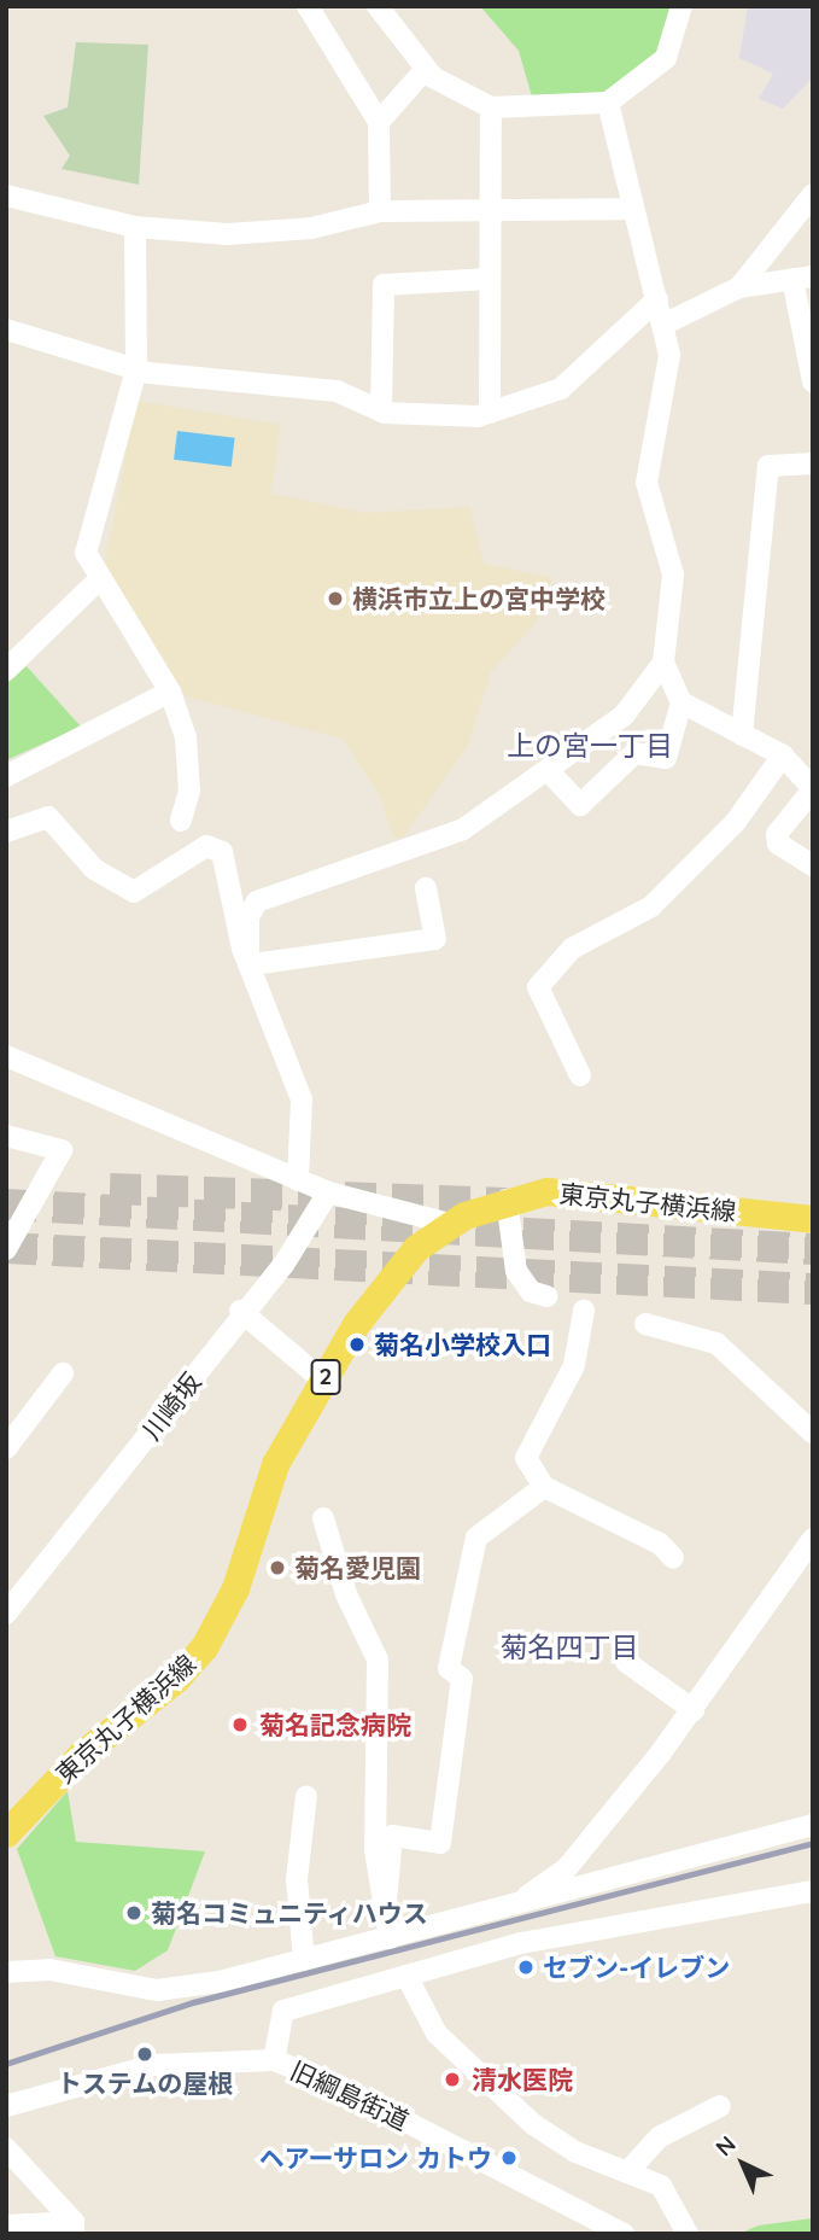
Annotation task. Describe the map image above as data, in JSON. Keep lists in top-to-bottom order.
{
  "streets": {
    "main road": ["東京丸子横浜線", "2"],
    "street": ["川崎坂", "旧綱島街道"]
  },
  "districts": ["上の宮一丁目", "菊名四丁目"],
  "places": [
    "横浜市立上の宮中学校",
    "菊名小学校入口",
    "菊名愛児園",
    "菊名記念病院",
    "菊名コミュニティハウス",
    "セブン-イレブン",
    "トステムの屋根",
    "清水医院",
    "ヘアーサロン カトウ"
  ],
  "north": "top left"
}
